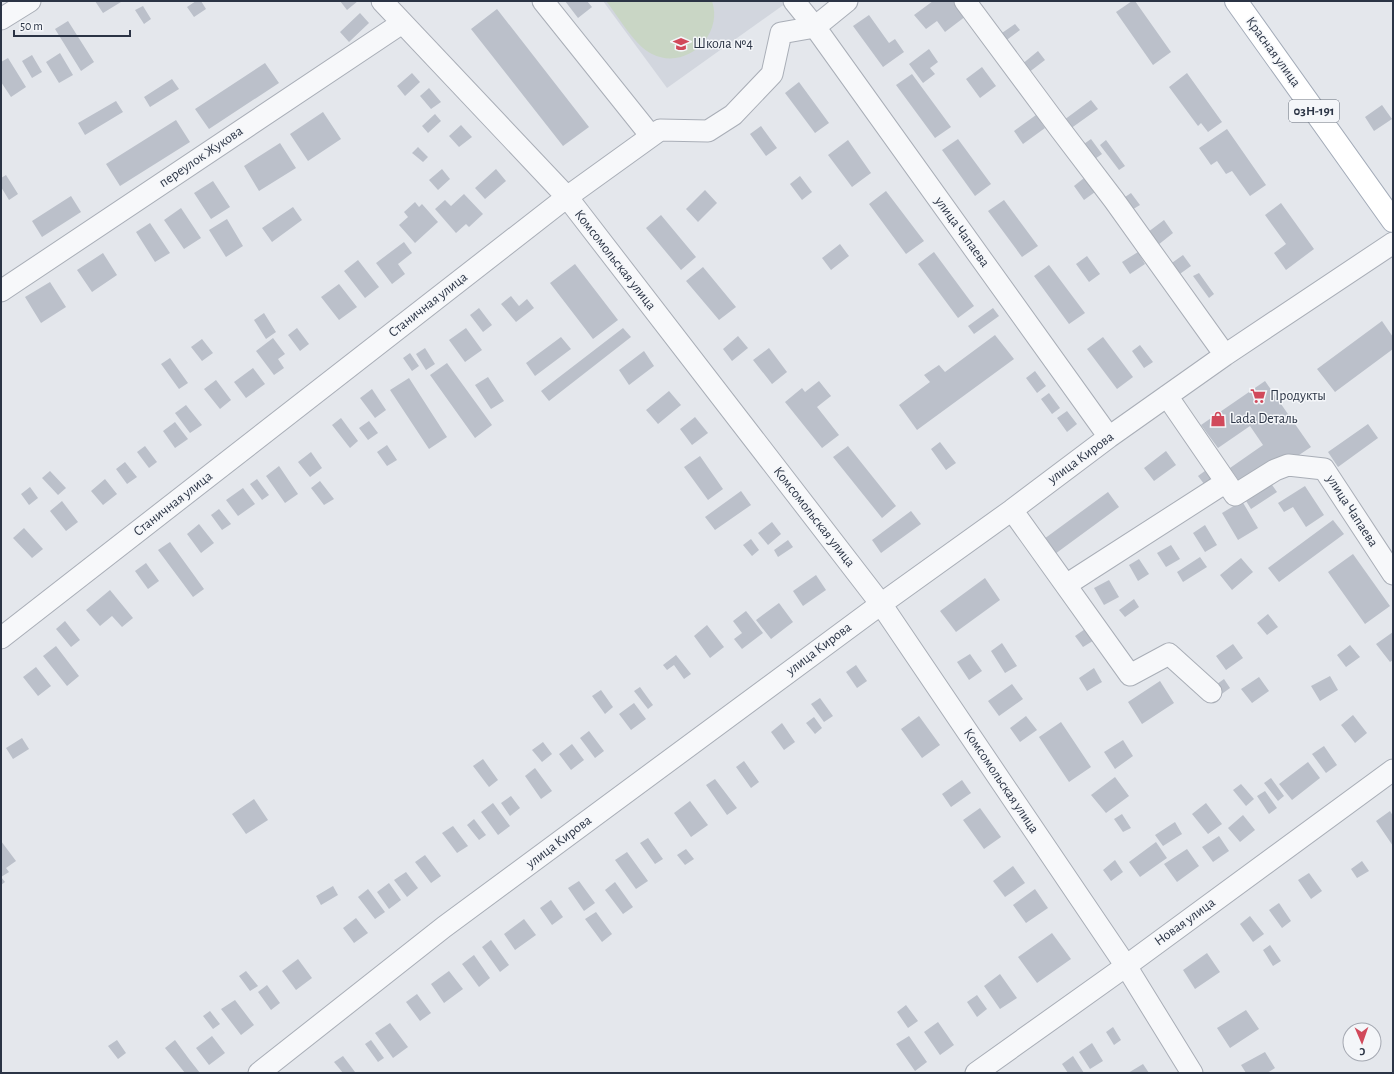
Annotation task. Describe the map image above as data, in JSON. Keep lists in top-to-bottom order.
{
  "streets": {
    "main road": ["Красная улица", "03Н-191"],
    "street": [
      "переулок Жукова",
      "улица Чапаева",
      "Комсомольская улица",
      "Станичная улица",
      "улица Кирова",
      "Новая улица"
    ]
  },
  "crossings": [
    ["переулок Жукова", "Комсомольская улица"],
    ["улица Чапаева", "Станичная улица"],
    ["улица Чапаева", "улица Кирова"],
    ["Комсомольская улица", "Станичная улица"],
    ["Комсомольская улица", "улица Кирова"],
    ["Комсомольская улица", "Новая улица"]
  ],
  "places": {
    "school or university": ["Школа №4"],
    "supermarket": ["Продукты"],
    "shop": ["Lada Dеталь"]
  },
  "scale_bar": "50 m",
  "north": "bottom"
}
